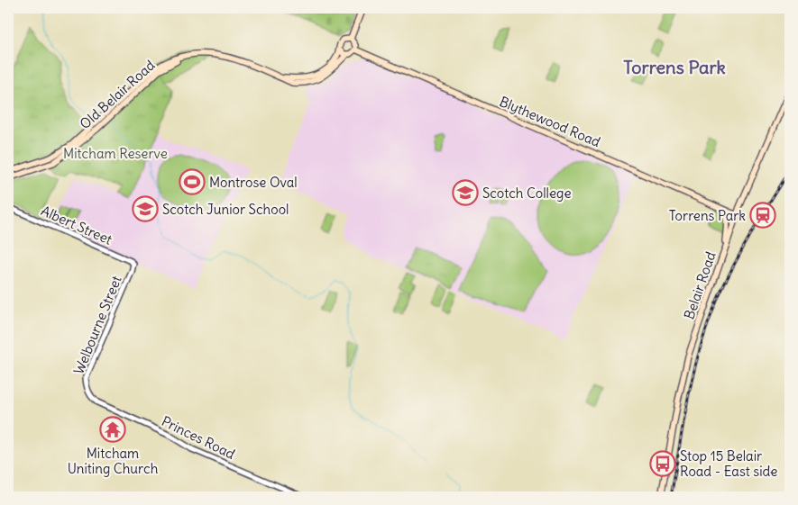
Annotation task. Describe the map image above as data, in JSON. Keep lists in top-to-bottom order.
{
  "streets": {
    "main road": ["Old Belair Road", "Blythewood Road", "Belair Road"],
    "street": ["Albert Street", "Welbourne Street", "Princes Road"]
  },
  "crossings": [
    ["Old Belair Road", "Blythewood Road"],
    ["Blythewood Road", "Belair Road"],
    ["Albert Street", "Welbourne Street"],
    ["Welbourne Street", "Princes Road"]
  ],
  "districts": ["Torrens Park"],
  "parks": ["Mitcham Reserve"],
  "places": {
    "sports": ["Montrose Oval"],
    "school or university": ["Scotch College", "Scotch Junior School"],
    "station": ["Torrens Park"],
    "temple": ["Mitcham Uniting Church"],
    "bus stop": ["Stop 15 Belair Road - East side"]
  }
}
